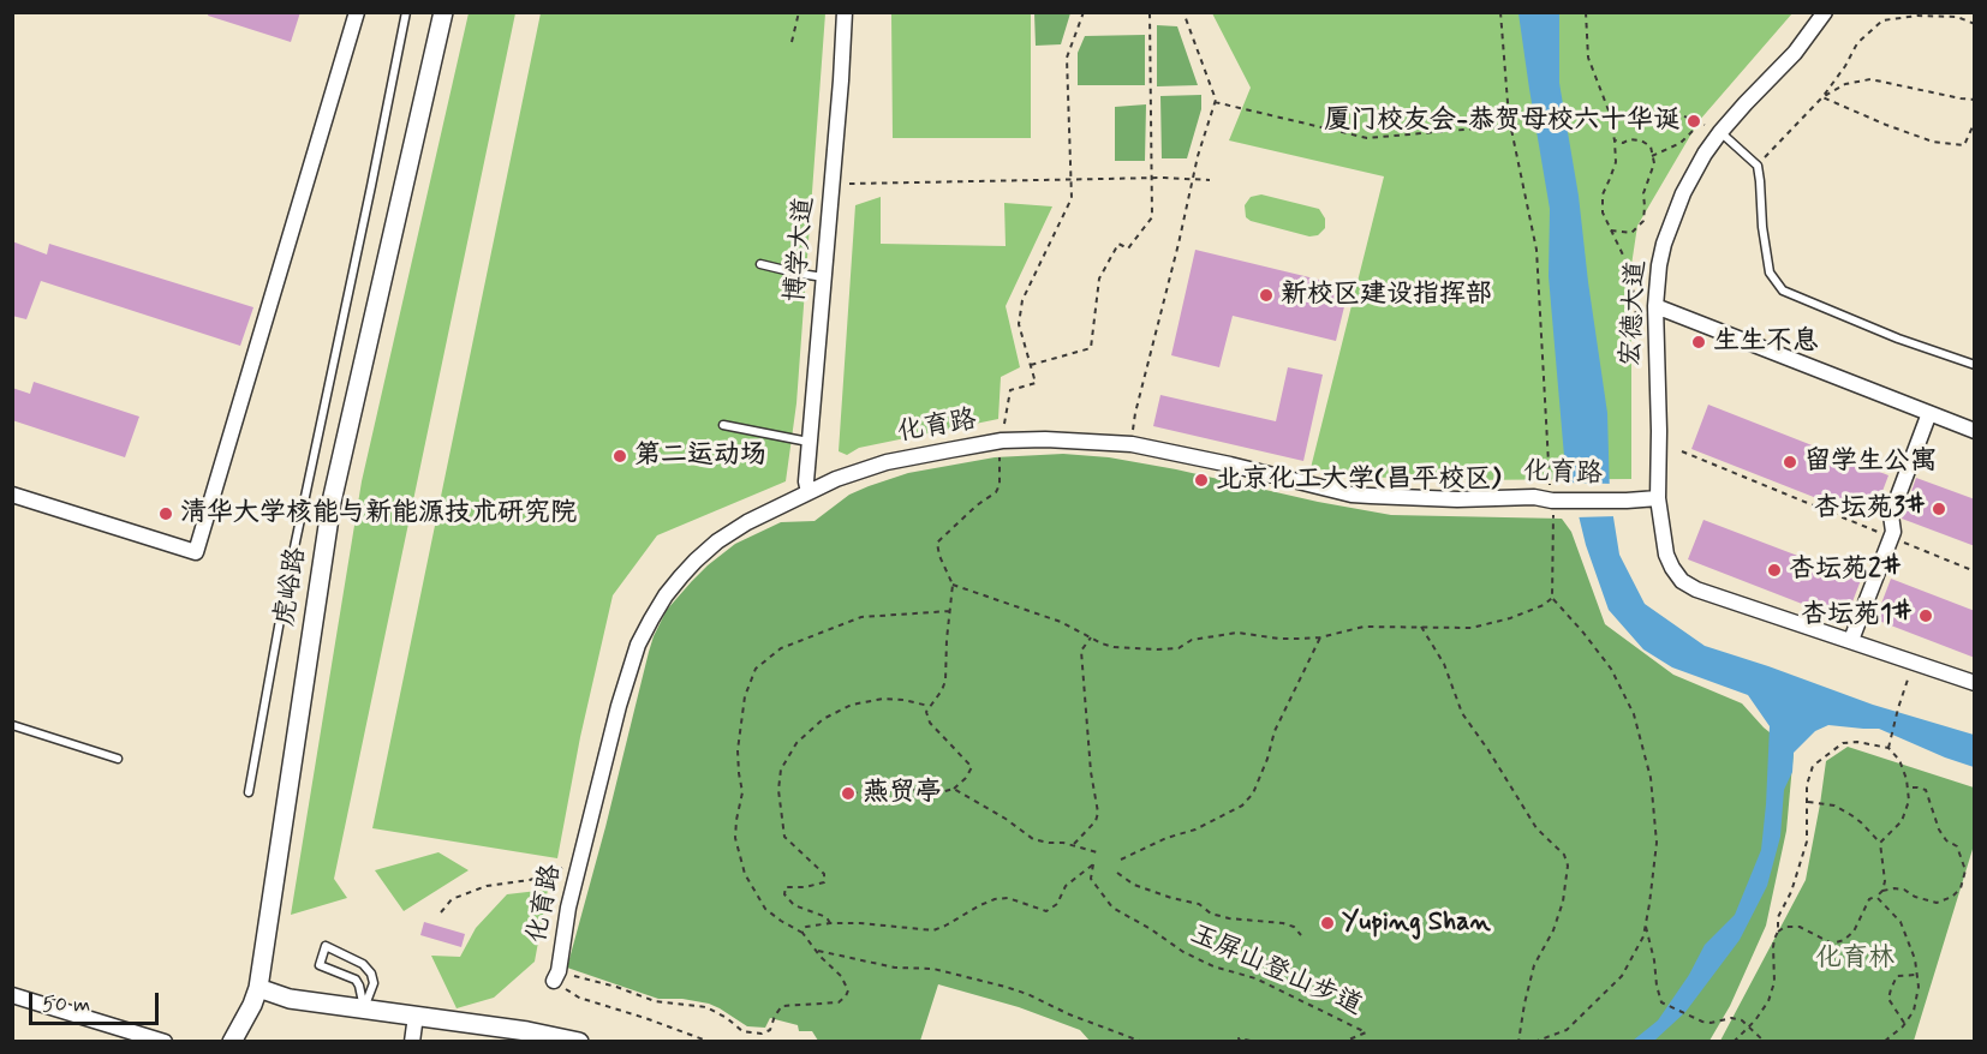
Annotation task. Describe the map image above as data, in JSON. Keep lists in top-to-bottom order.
{
  "streets": {
    "street": [
      "博学大道",
      "宏德大道",
      "化育路",
      "虎峪路"
    ],
    "path": ["玉屏山登山步道"]
  },
  "crossings": [
    ["博学大道", "化育路"],
    ["宏德大道", "化育路"]
  ],
  "parks": ["化育林"],
  "places": [
    "厦门校友会-恭贺母校六十华诞",
    "新校区建设指挥部",
    "生生不息",
    "第二运动场",
    "留学生公寓",
    "北京化工大学(昌平校区)",
    "杏坛苑3#",
    "清华大学核能与新能源技术研究院",
    "杏坛苑2#",
    "杏坛苑1#",
    "燕贸亭",
    "Yuping Shan"
  ],
  "scale_bar": "50 m"
}
